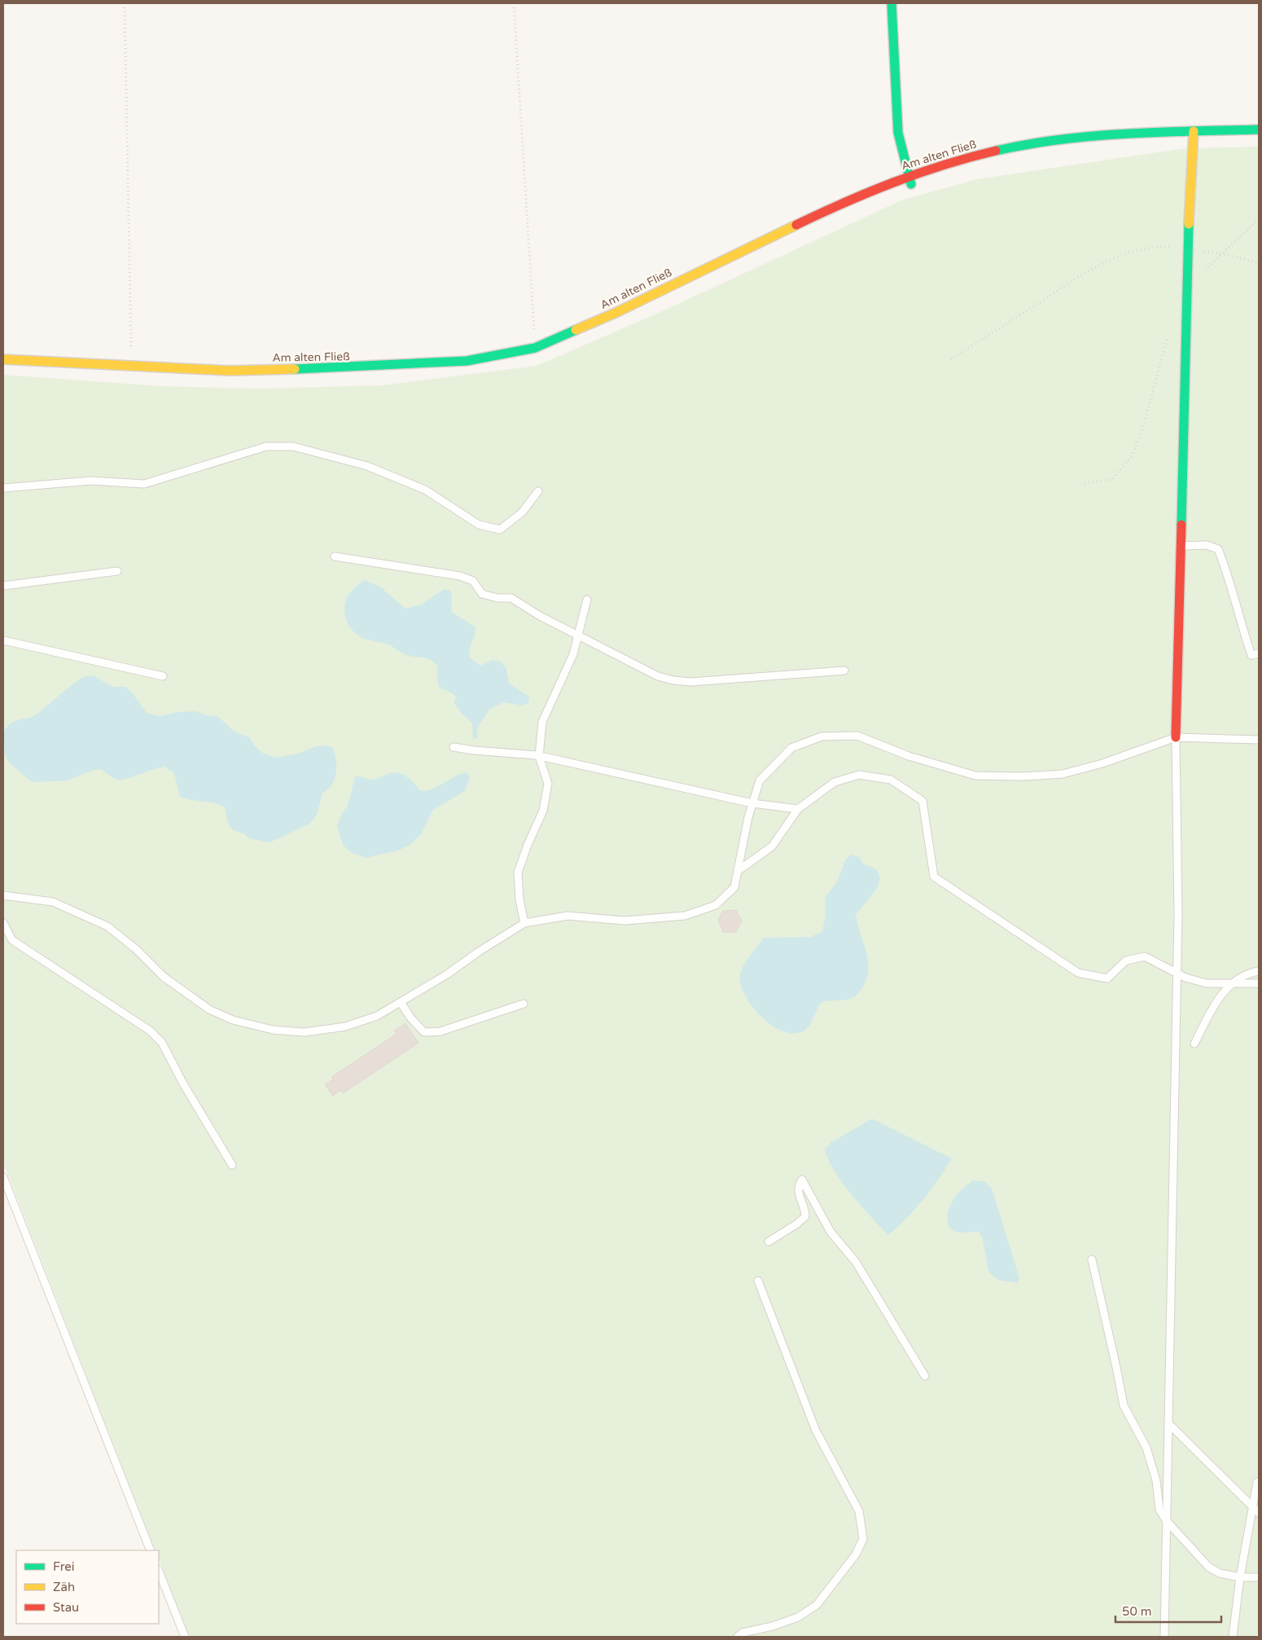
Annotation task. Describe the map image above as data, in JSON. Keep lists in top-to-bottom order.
{
  "streets": {
    "main road": ["Am alten Fließ"]
  },
  "legend": ["Frei", "Zäh", "Stau"],
  "scale_bar": "50 m"
}
